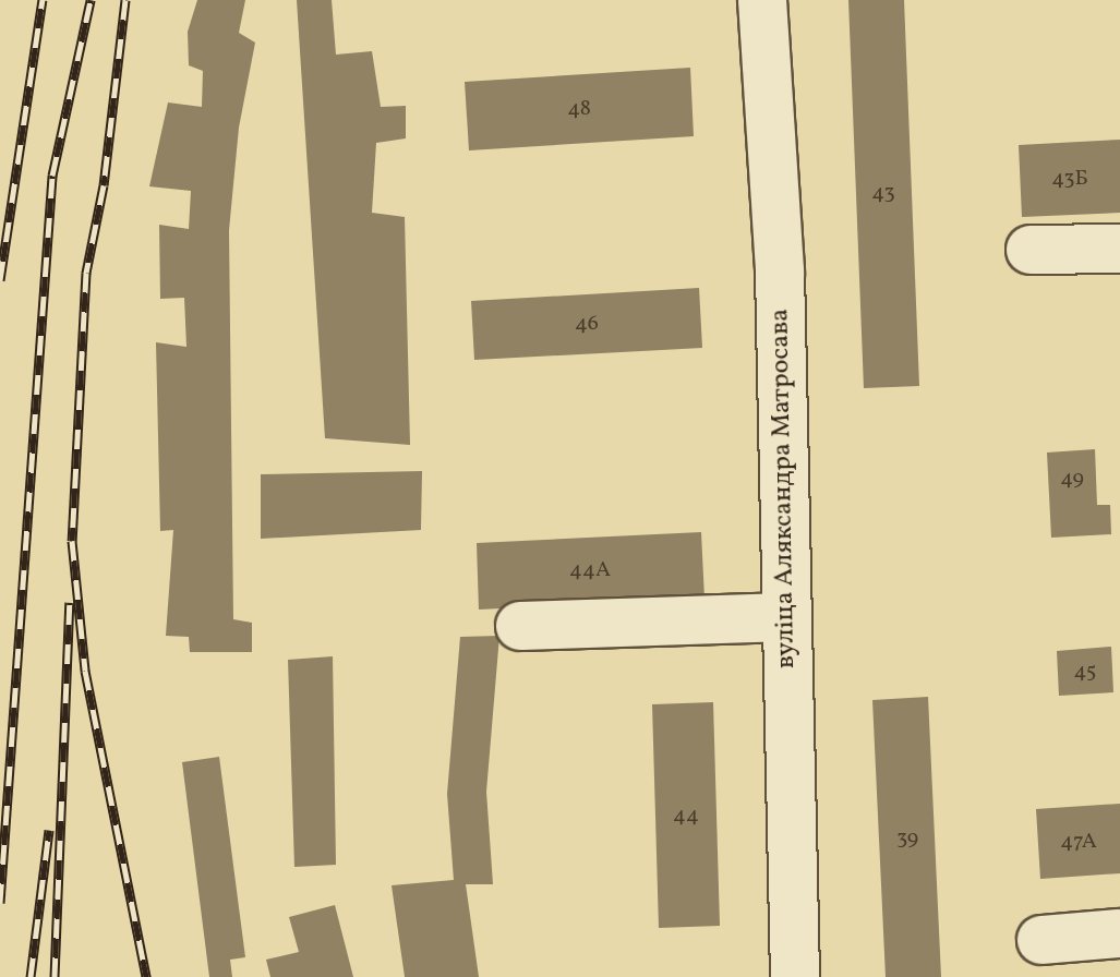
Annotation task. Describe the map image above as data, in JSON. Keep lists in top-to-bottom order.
{
  "streets": {
    "street": ["вуліца Аляксандра Матросава"]
  },
  "house_numbers": [
    "48",
    "43Б",
    "43",
    "46",
    "49",
    "44А",
    "45",
    "44",
    "39",
    "47А"
  ]
}
